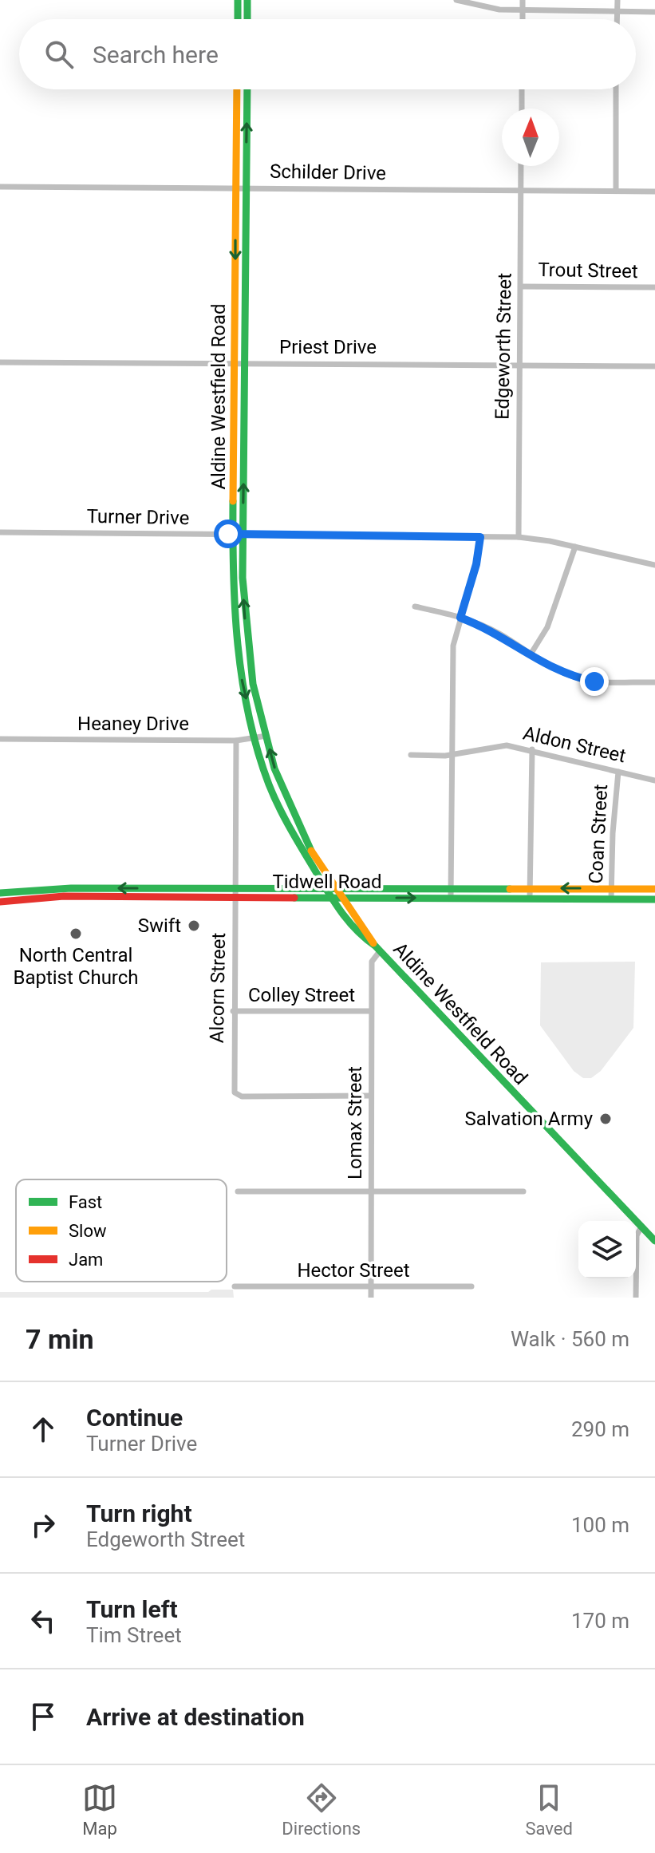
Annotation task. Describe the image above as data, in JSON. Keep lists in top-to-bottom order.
{
  "streets": {
    "main road": ["Aldine Westfield Road", "Tidwell Road"],
    "street": [
      "Schilder Drive",
      "Trout Street",
      "Edgeworth Street",
      "Priest Drive",
      "Turner Drive",
      "Heaney Drive",
      "Aldon Street",
      "Coan Street",
      "Alcorn Street",
      "Colley Street",
      "Lomax Street",
      "Hector Street"
    ]
  },
  "crossings": [
    ["Schilder Drive", "Edgeworth Street"],
    ["Schilder Drive", "Aldine Westfield Road"],
    ["Trout Street", "Edgeworth Street"],
    ["Edgeworth Street", "Priest Drive"],
    ["Edgeworth Street", "Turner Drive"],
    ["Priest Drive", "Aldine Westfield Road"],
    ["Aldine Westfield Road", "Turner Drive"],
    ["Aldine Westfield Road", "Heaney Drive"],
    ["Aldine Westfield Road", "Tidwell Road"],
    ["Aldine Westfield Road", "Lomax Street"],
    ["Heaney Drive", "Alcorn Street"],
    ["Aldon Street", "Coan Street"],
    ["Coan Street", "Tidwell Road"],
    ["Tidwell Road", "Alcorn Street"],
    ["Alcorn Street", "Colley Street"],
    ["Alcorn Street", "Lomax Street"],
    ["Colley Street", "Lomax Street"],
    ["Lomax Street", "Hector Street"]
  ],
  "places": ["Swift", "North Central Baptist Church", "Salvation Army"],
  "legend": ["Fast", "Slow", "Jam"],
  "north": "top",
  "page": {
    "search": "Search here",
    "heading": ["7 min", "Walk · 560 m"],
    "list": [
      ["Continue", "Turner Drive", "290 m"],
      ["Turn right", "Edgeworth Street", "100 m"],
      ["Turn left", "Tim Street", "170 m"],
      "Arrive at destination"
    ],
    "nav": ["Map", "Directions", "Saved"]
  }
}
